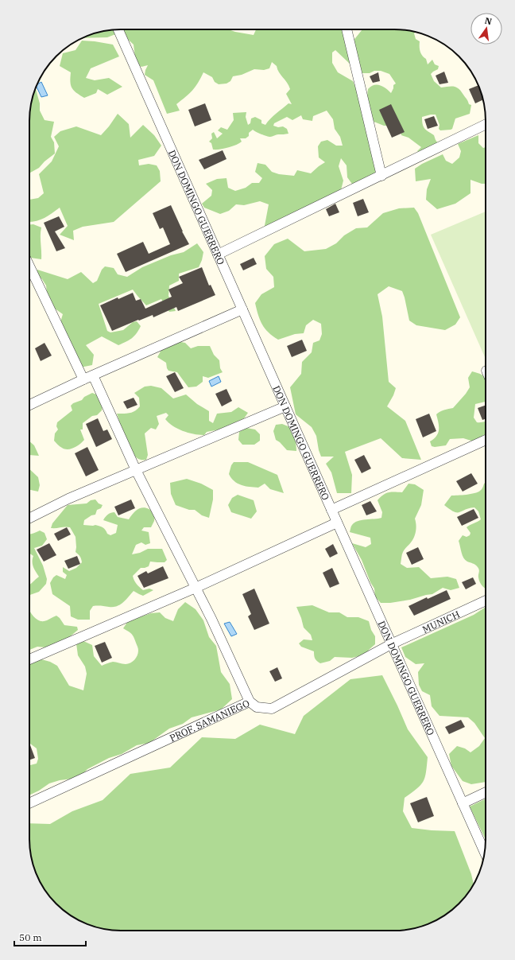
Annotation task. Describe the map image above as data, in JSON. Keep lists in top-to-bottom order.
{
  "streets": {
    "street": ["DON DOMINGO GUERRERO", "MUNICH", "PROF. SAMANIEGO"]
  },
  "crossings": [
    ["DON DOMINGO GUERRERO", "MUNICH"],
    ["DON DOMINGO GUERRERO", "PROF. SAMANIEGO"],
    ["MUNICH", "PROF. SAMANIEGO"]
  ],
  "scale_bar": "50 m",
  "north": "top"
}
